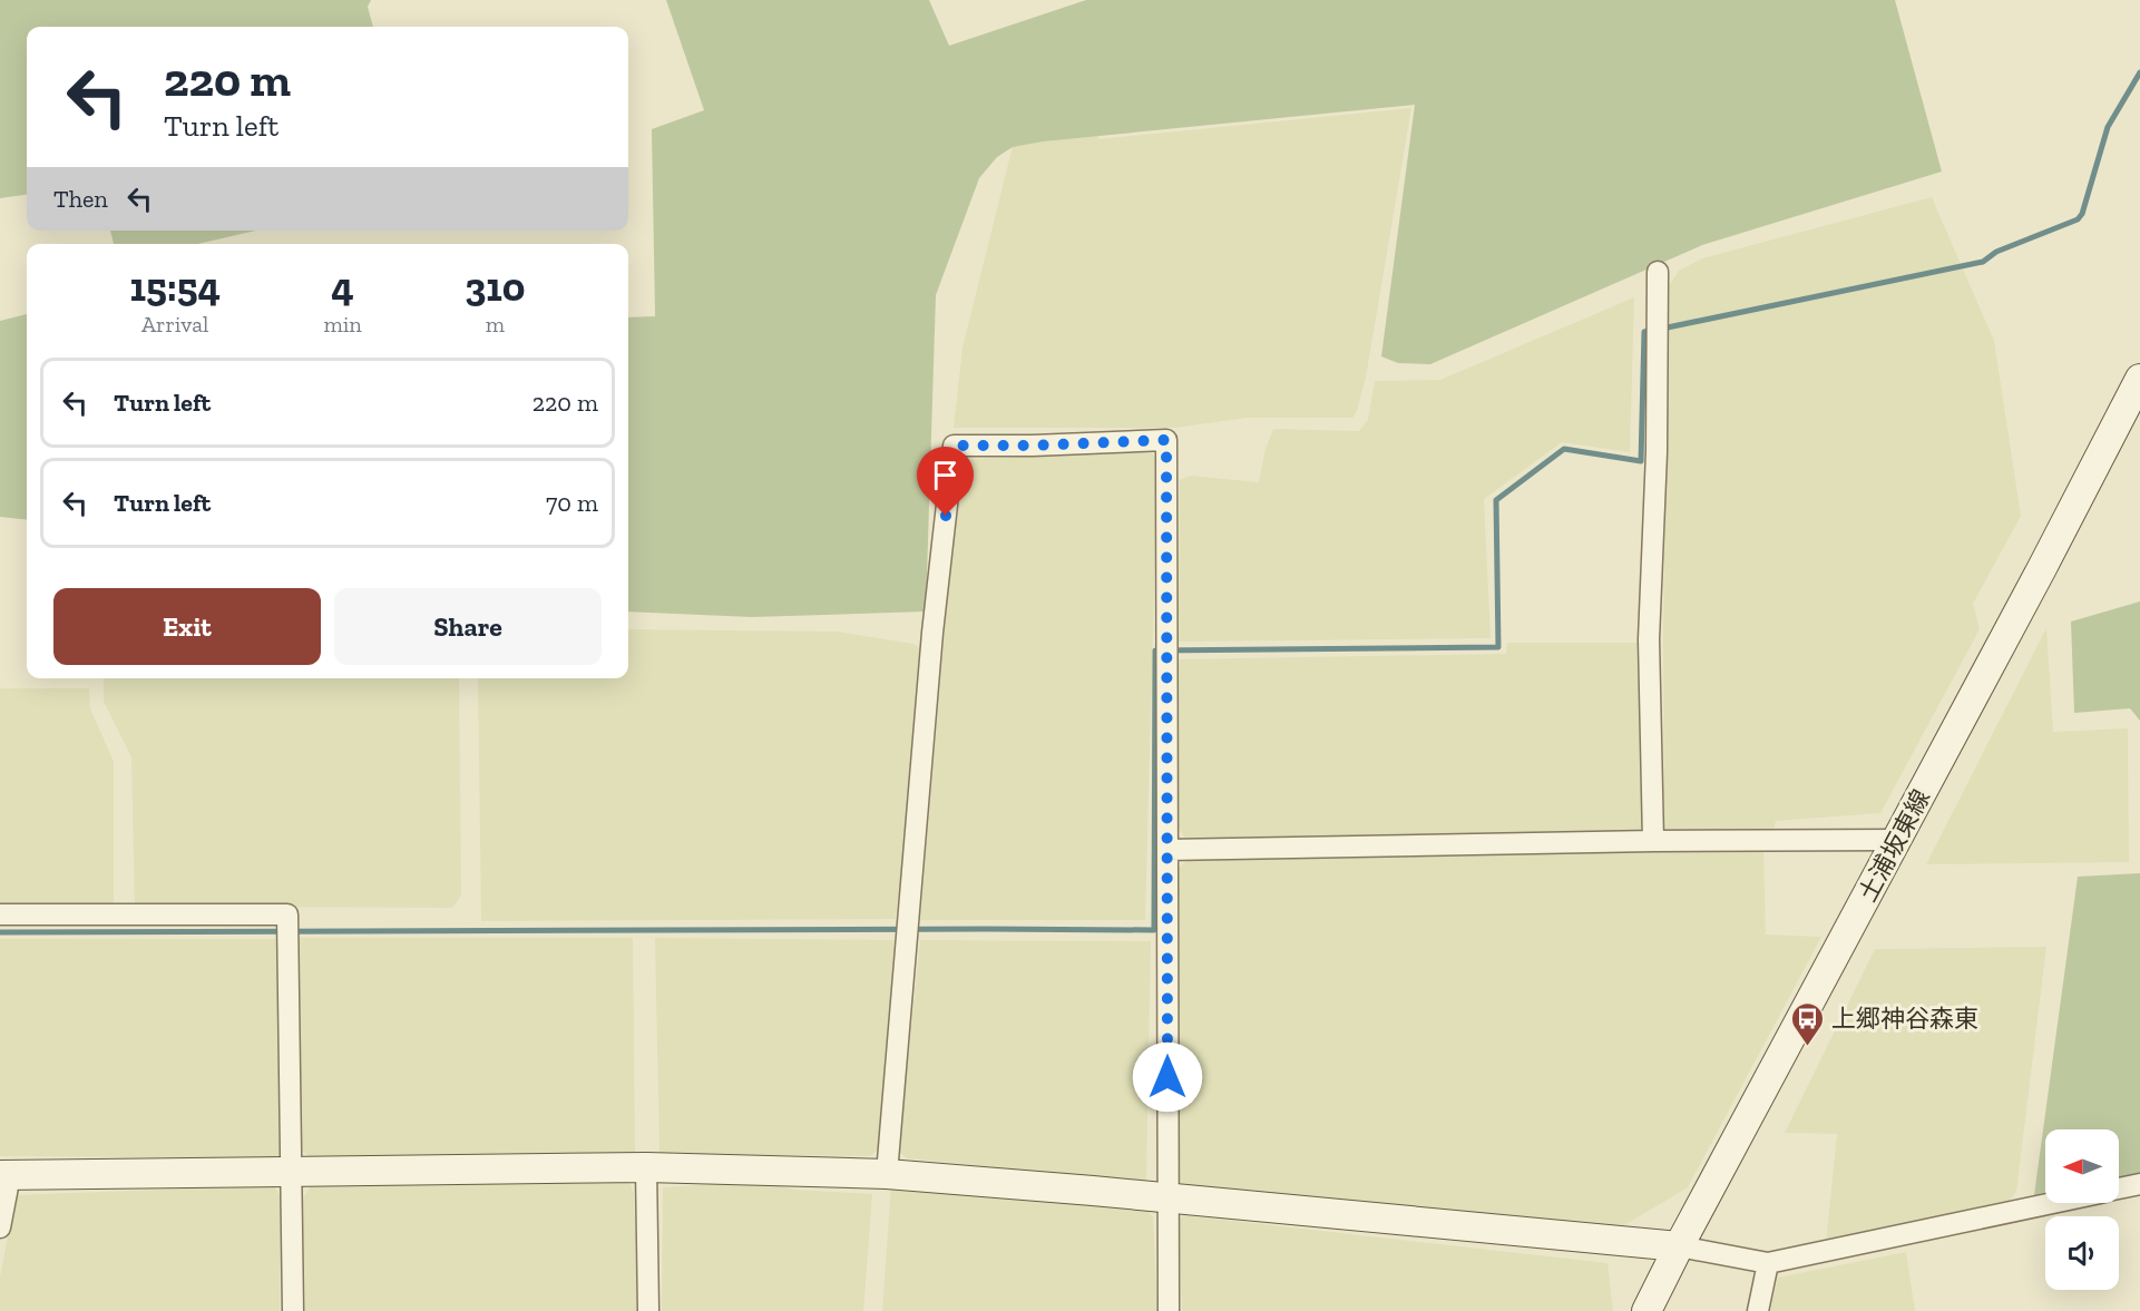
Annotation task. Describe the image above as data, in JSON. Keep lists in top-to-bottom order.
{
  "streets": {
    "street": ["土浦坂東線"]
  },
  "places": {
    "bus stop": ["上郷神谷森東"]
  },
  "north": "left",
  "page": {
    "turn": ["220 m", "Turn left"],
    "then": "Then",
    "eta": [
      "15:54",
      "Arrival",
      "4",
      "min",
      "310",
      "m"
    ],
    "list": [
      {
        "name": "Turn left",
        "value": "220 m"
      },
      {
        "name": "Turn left",
        "value": "70 m"
      }
    ],
    "buttons": ["Exit", "Share"]
  }
}
